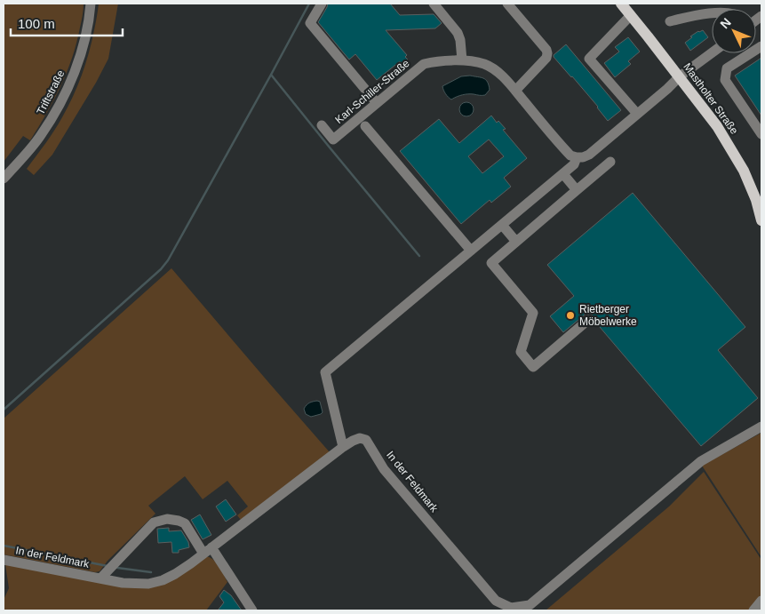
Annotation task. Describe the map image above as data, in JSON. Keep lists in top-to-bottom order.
{
  "streets": {
    "main road": ["Mastholter Straße"],
    "street": ["Karl-Schiller-Straße", "Triftstraße", "In der Feldmark"]
  },
  "places": ["Rietberger Möbelwerke"],
  "scale_bar": "100 m",
  "north": "top left"
}
